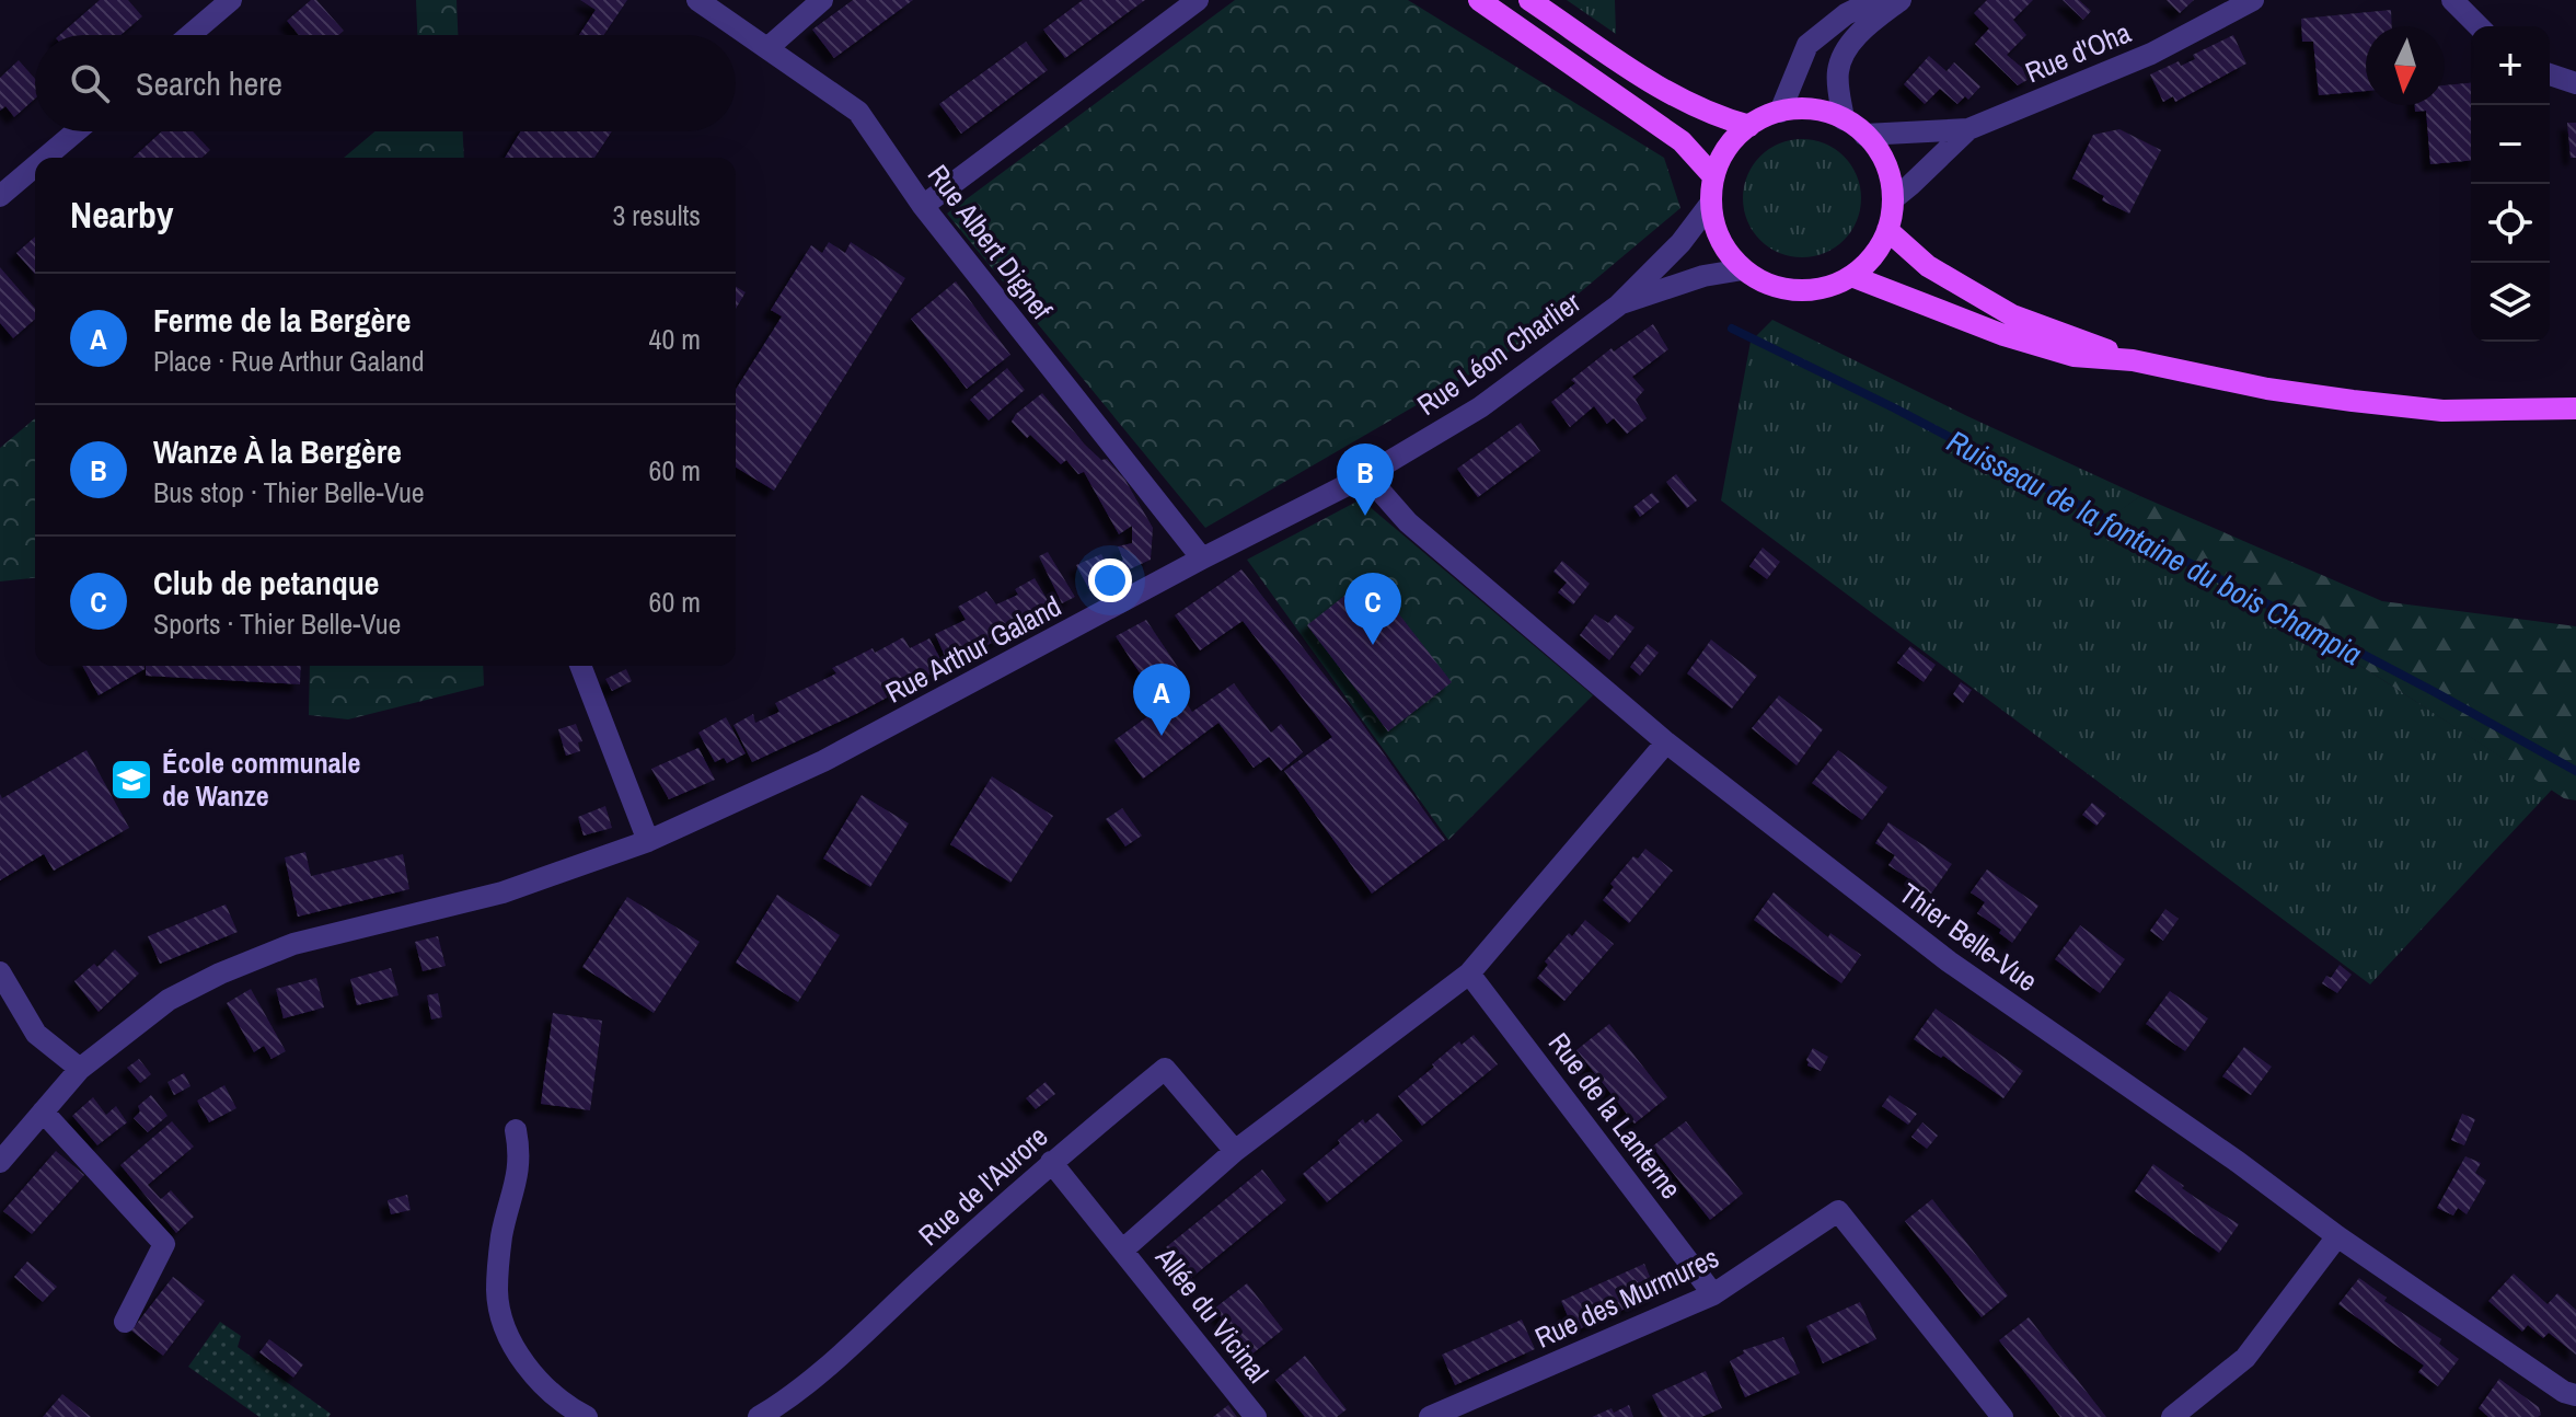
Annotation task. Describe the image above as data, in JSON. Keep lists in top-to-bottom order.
{
  "streets": {
    "street": [
      "Rue d'Oha",
      "Rue Albert Dignef",
      "Rue Léon Charlier",
      "Rue Arthur Galand",
      "Thier Belle-Vue",
      "Rue de la Lanterne",
      "Rue de l'Aurore",
      "Rue des Murmures",
      "Allée du Vicinal"
    ]
  },
  "crossings": [
    ["Rue d'Oha", "Rue Léon Charlier"],
    ["Rue Albert Dignef", "Rue Arthur Galand"],
    ["Rue Léon Charlier", "Rue Arthur Galand"],
    ["Rue Léon Charlier", "Thier Belle-Vue"],
    ["Rue Arthur Galand", "Thier Belle-Vue"],
    ["Rue de la Lanterne", "Rue des Murmures"],
    ["Rue de l'Aurore", "Allée du Vicinal"]
  ],
  "water": ["Ruisseau de la fontaine du bois Champia"],
  "places": {
    "school or university": ["École communale de Wanze"]
  },
  "north": "bottom",
  "page": {
    "map_buttons": ["+", "−"],
    "search": "Search here",
    "heading": ["Nearby", "3 results"],
    "list": [
      {
        "mark": "A",
        "name": "Ferme de la Bergère",
        "note": "Place · Rue Arthur Galand",
        "value": "40 m"
      },
      {
        "mark": "B",
        "name": "Wanze À la Bergère",
        "note": "Bus stop · Thier Belle-Vue",
        "value": "60 m"
      },
      {
        "mark": "C",
        "name": "Club de petanque",
        "note": "Sports · Thier Belle-Vue",
        "value": "60 m"
      }
    ],
    "pins": ["B", "C", "A"]
  }
}
